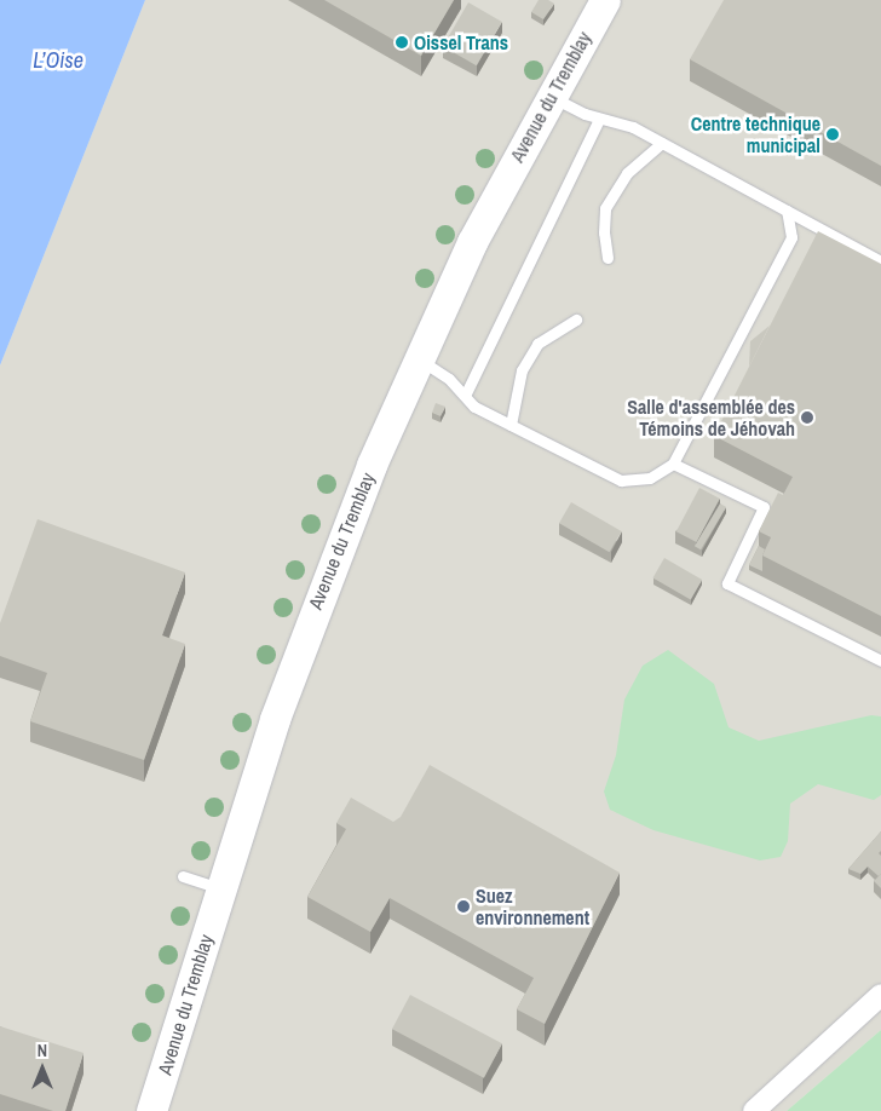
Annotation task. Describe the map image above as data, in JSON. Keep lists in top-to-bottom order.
{
  "streets": {
    "main road": ["Avenue du Tremblay"]
  },
  "water": ["L’Oise"],
  "places": [
    "Oissel Trans",
    "Centre technique municipal",
    "Salle d'assemblée des Témoins de Jéhovah",
    "Suez environnement"
  ],
  "north": "top"
}
